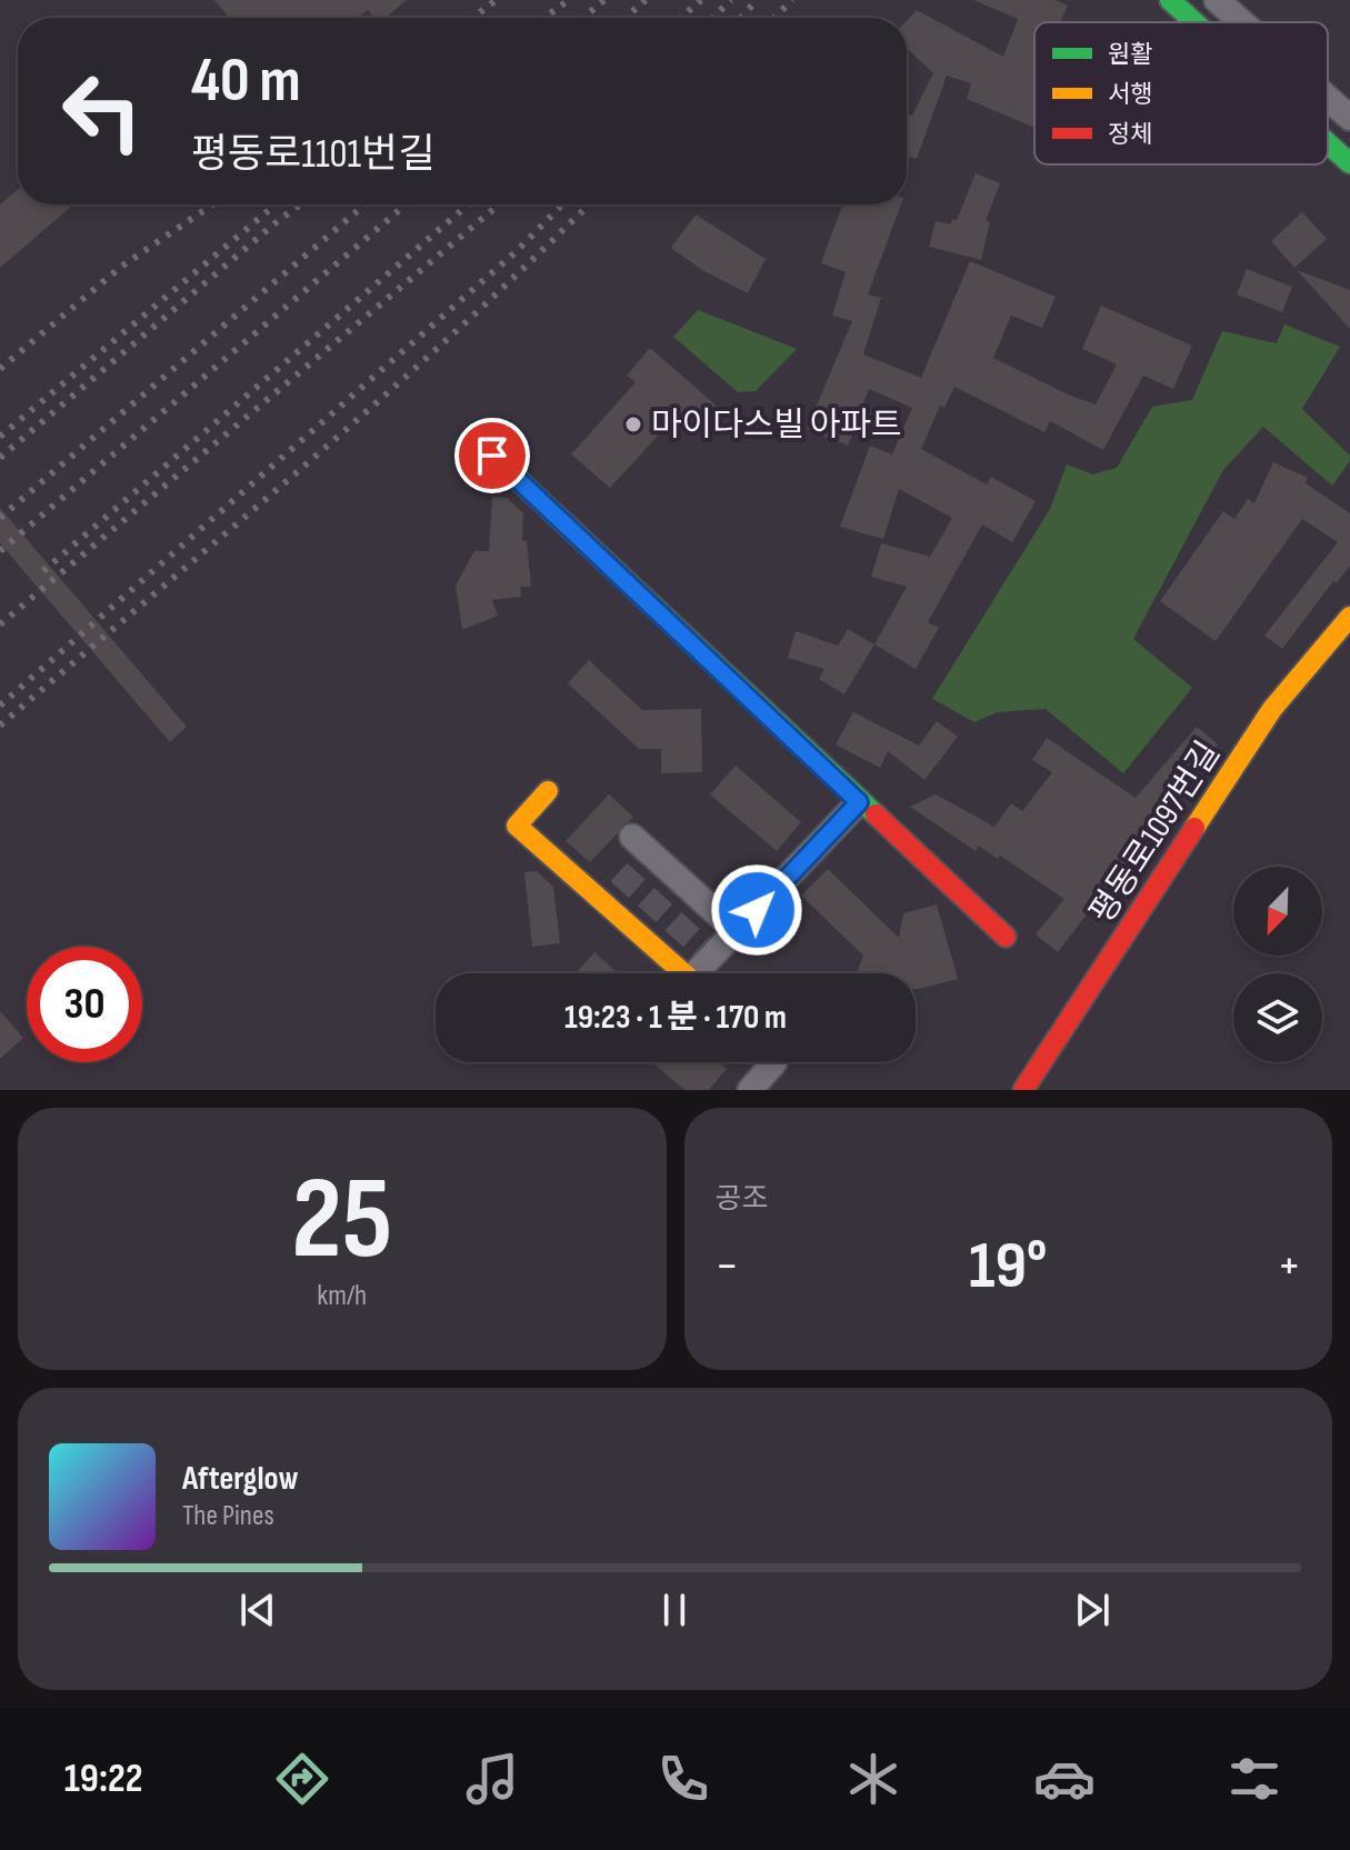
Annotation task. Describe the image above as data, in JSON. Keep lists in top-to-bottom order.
{
  "streets": {
    "street": ["평동로1097번길"]
  },
  "places": ["마이다스빌 아파트"],
  "legend": ["원활", "서행", "정체"],
  "north": "bottom left",
  "page": {
    "turn": ["40 m", "평동로1101번길"],
    "limit": "30",
    "trip": "19:23 · 1 분 · 170 m",
    "tile": [
      ["25", "km/h"],
      "공조"
    ],
    "heat": ["−", "19°", "+"],
    "song": ["Afterglow", "The Pines"],
    "tabs": "19:22"
  }
}
